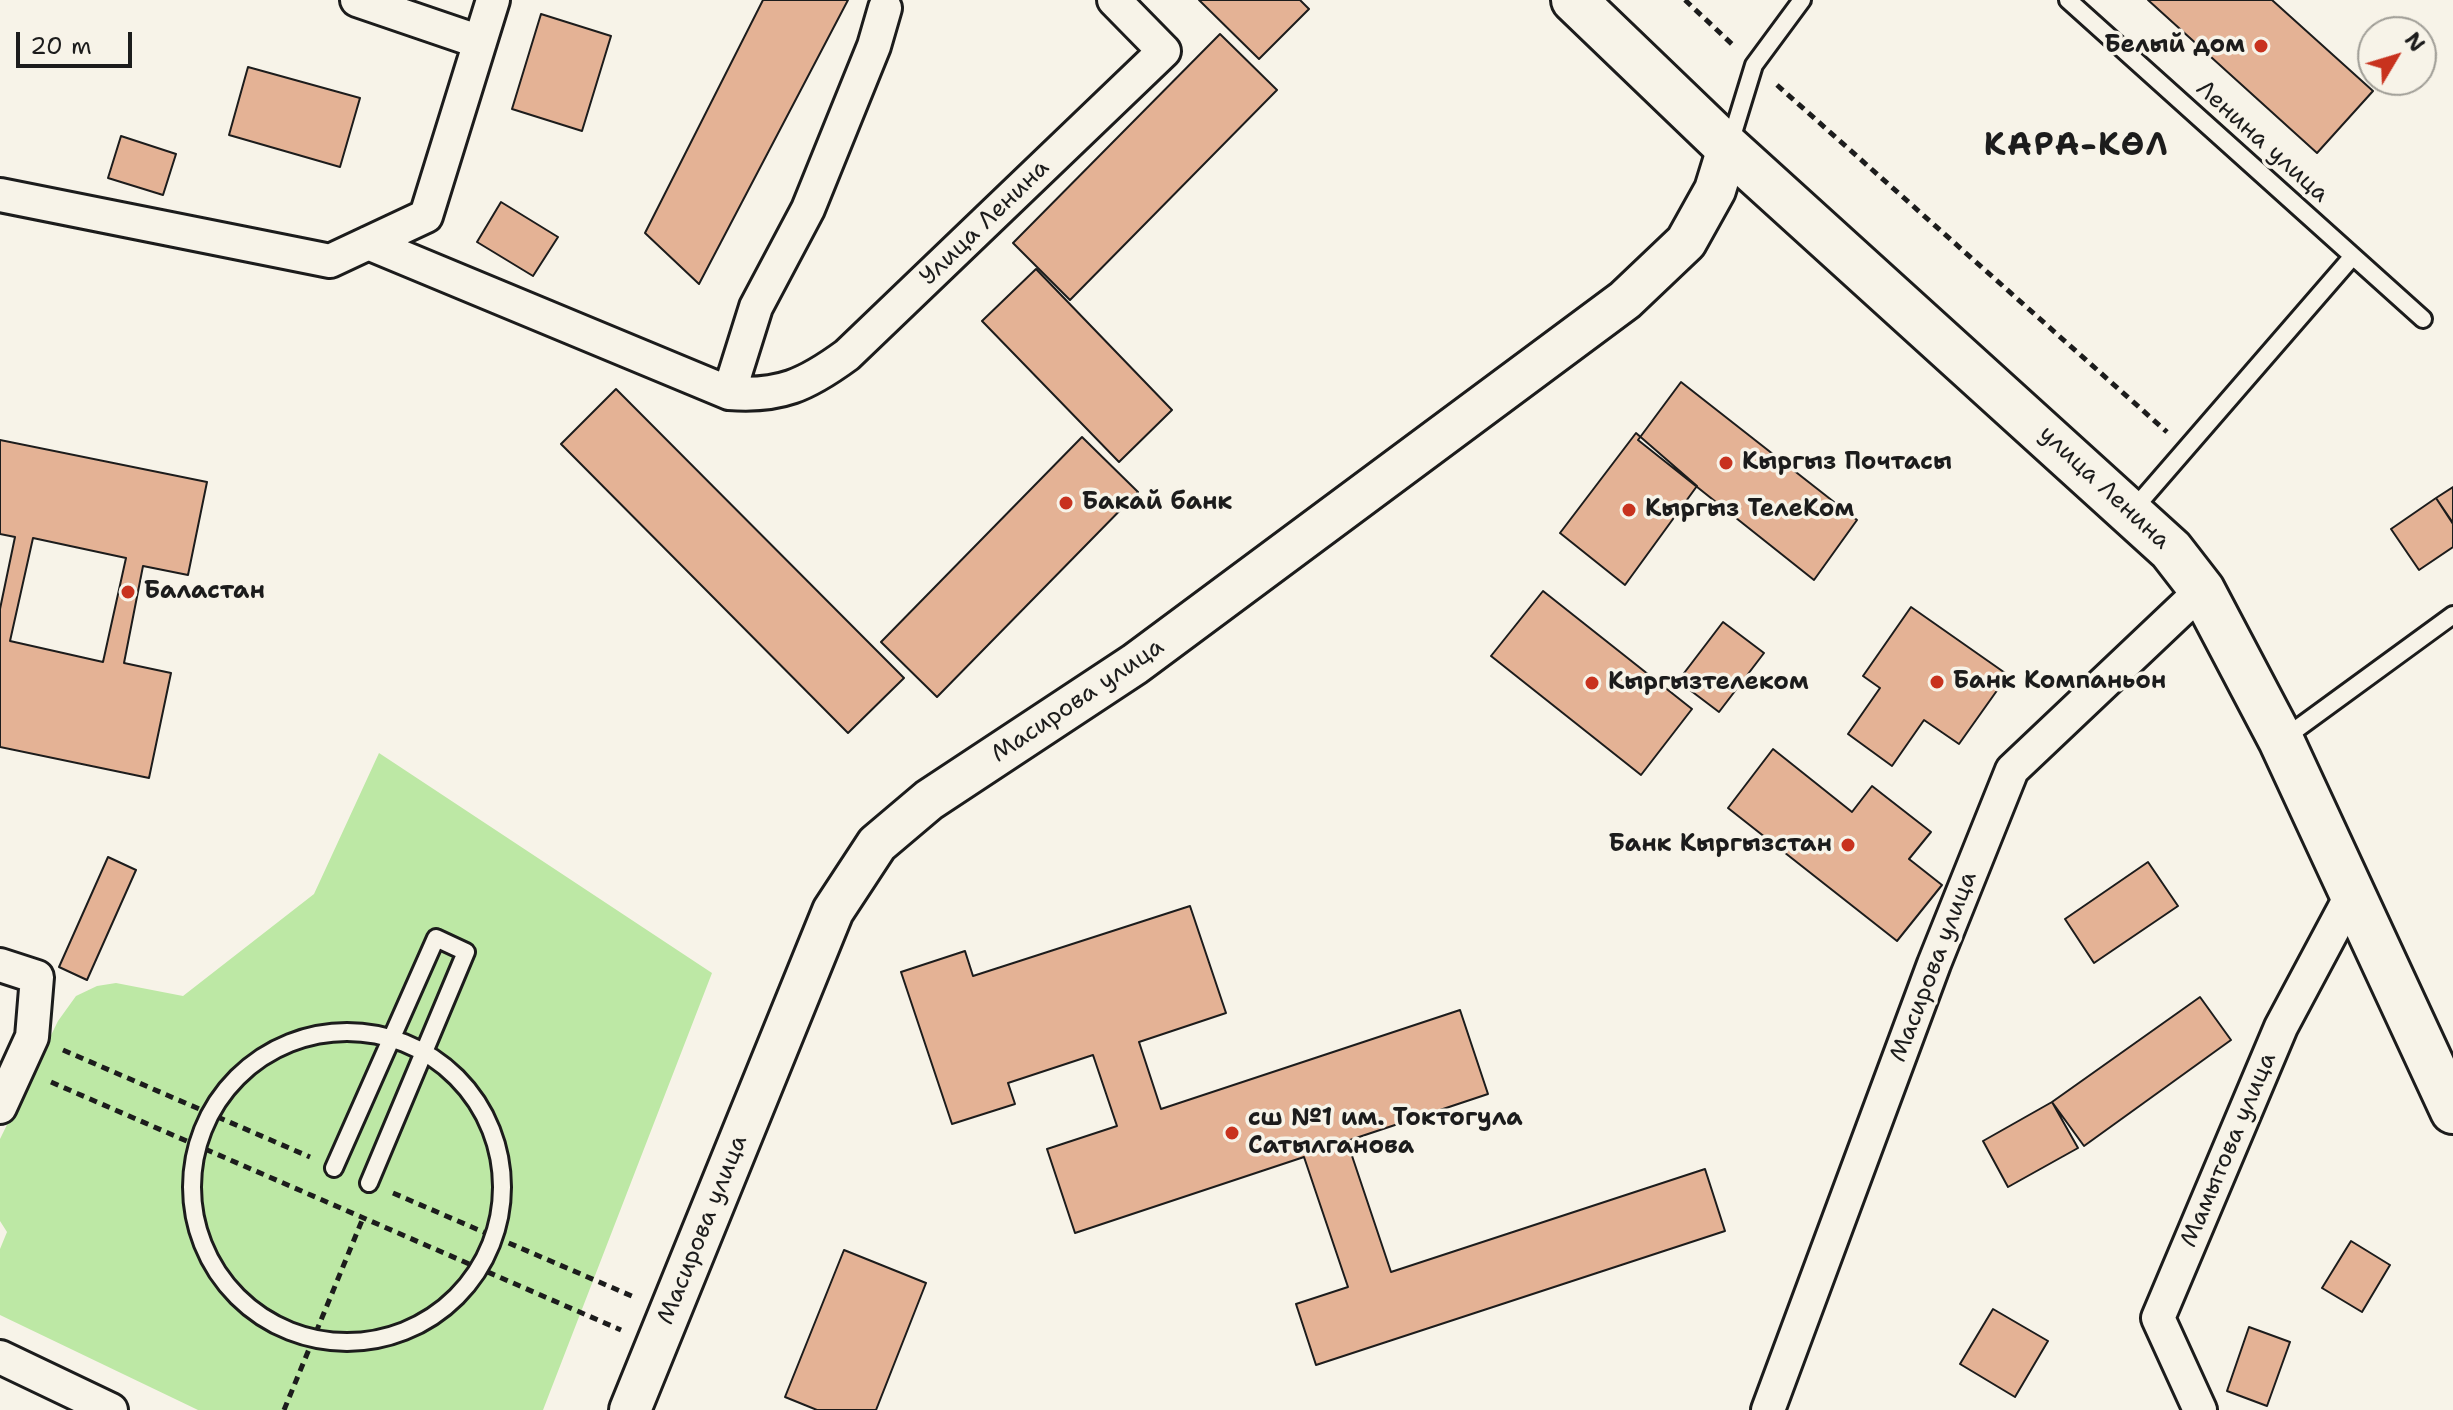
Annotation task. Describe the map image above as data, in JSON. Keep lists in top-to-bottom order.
{
  "streets": {
    "main road": ["улица Ленина"],
    "street": ["Улица Ленина", "Масирова улица", "Мамытова улица"],
    "lane": ["Ленина улица"]
  },
  "crossings": [
    ["улица Ленина", "Масирова улица"],
    ["улица Ленина", "Мамытова улица"]
  ],
  "districts": ["КАРА-КӨЛ"],
  "places": [
    "Белый дом",
    "Кыргыз Почтасы",
    "Бакай банк",
    "Кыргыз ТелеКом",
    "Баластан",
    "Банк Компаньон",
    "Кыргызтелеком",
    "Банк Кыргызстан",
    "сш №1 им. Токтогула Сатылганова"
  ],
  "scale_bar": "20 m",
  "north": "top right"
}
